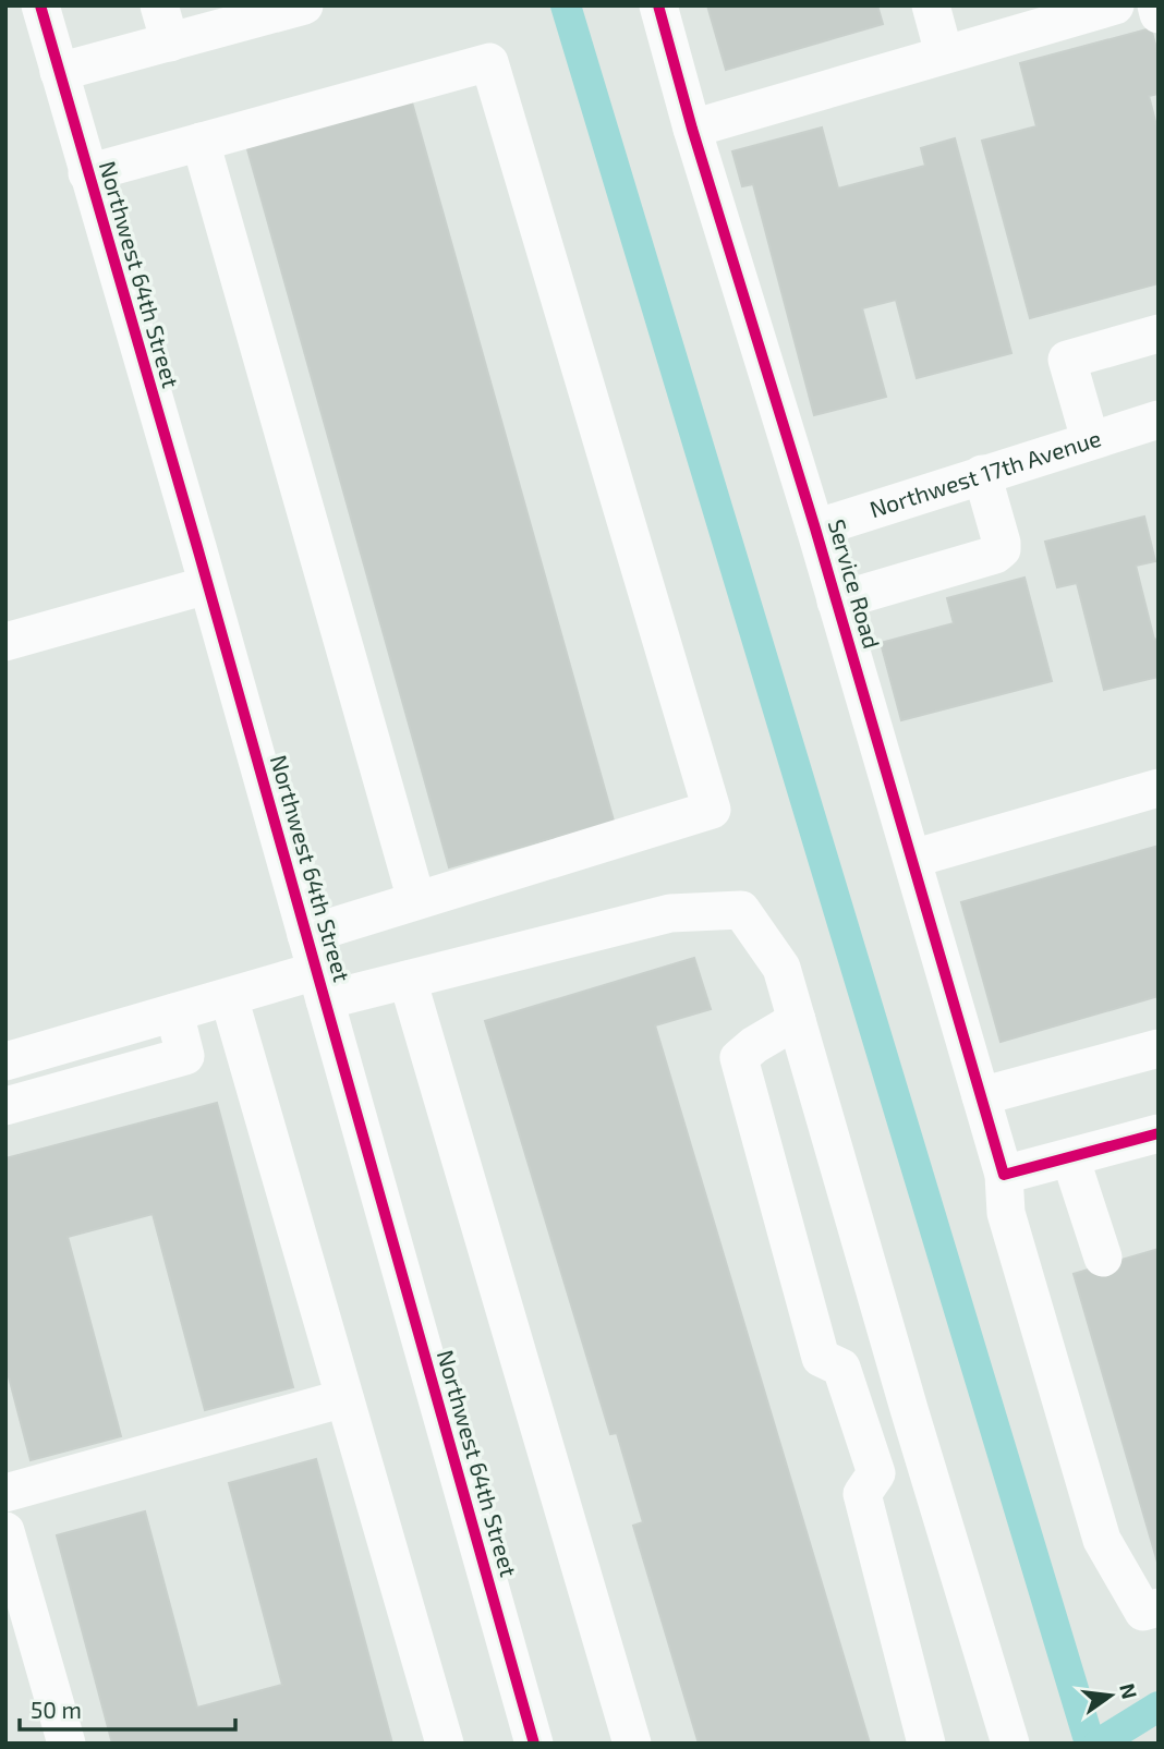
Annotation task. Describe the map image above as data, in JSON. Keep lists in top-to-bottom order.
{
  "streets": {
    "street": ["Northwest 64th Street", "Northwest 17th Avenue", "Service Road"]
  },
  "crossings": [
    ["Northwest 17th Avenue", "Service Road"]
  ],
  "scale_bar": "50 m",
  "north": "right"
}
